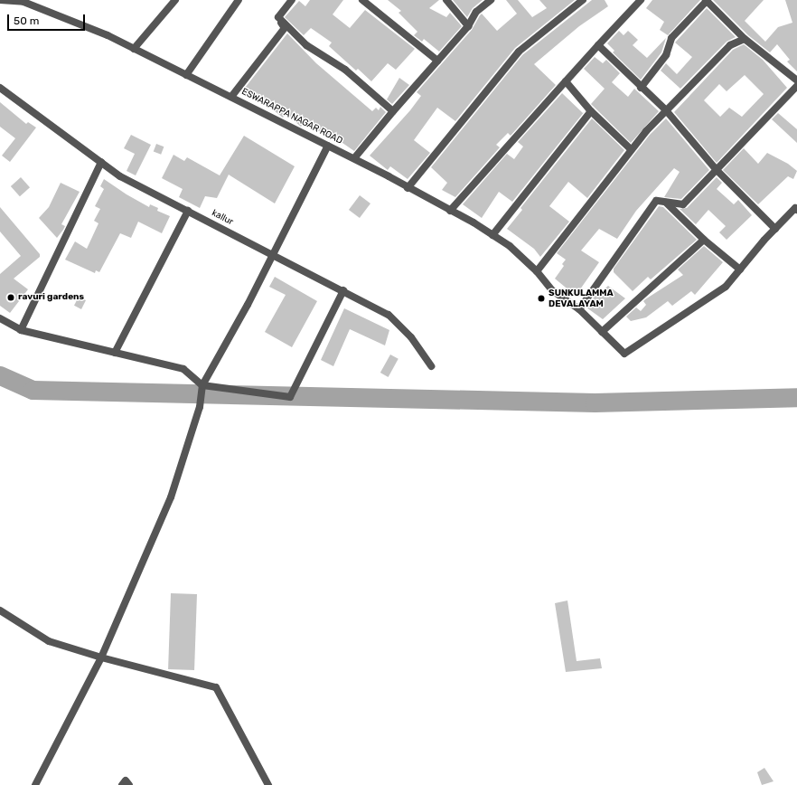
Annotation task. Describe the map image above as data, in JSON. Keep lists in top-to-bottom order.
{
  "streets": {
    "street": ["ESWARAPPA NAGAR ROAD", "kallur"]
  },
  "places": ["ravuri gardens", "SUNKULAMMA DEVALAYAM"],
  "scale_bar": "50 m"
}
